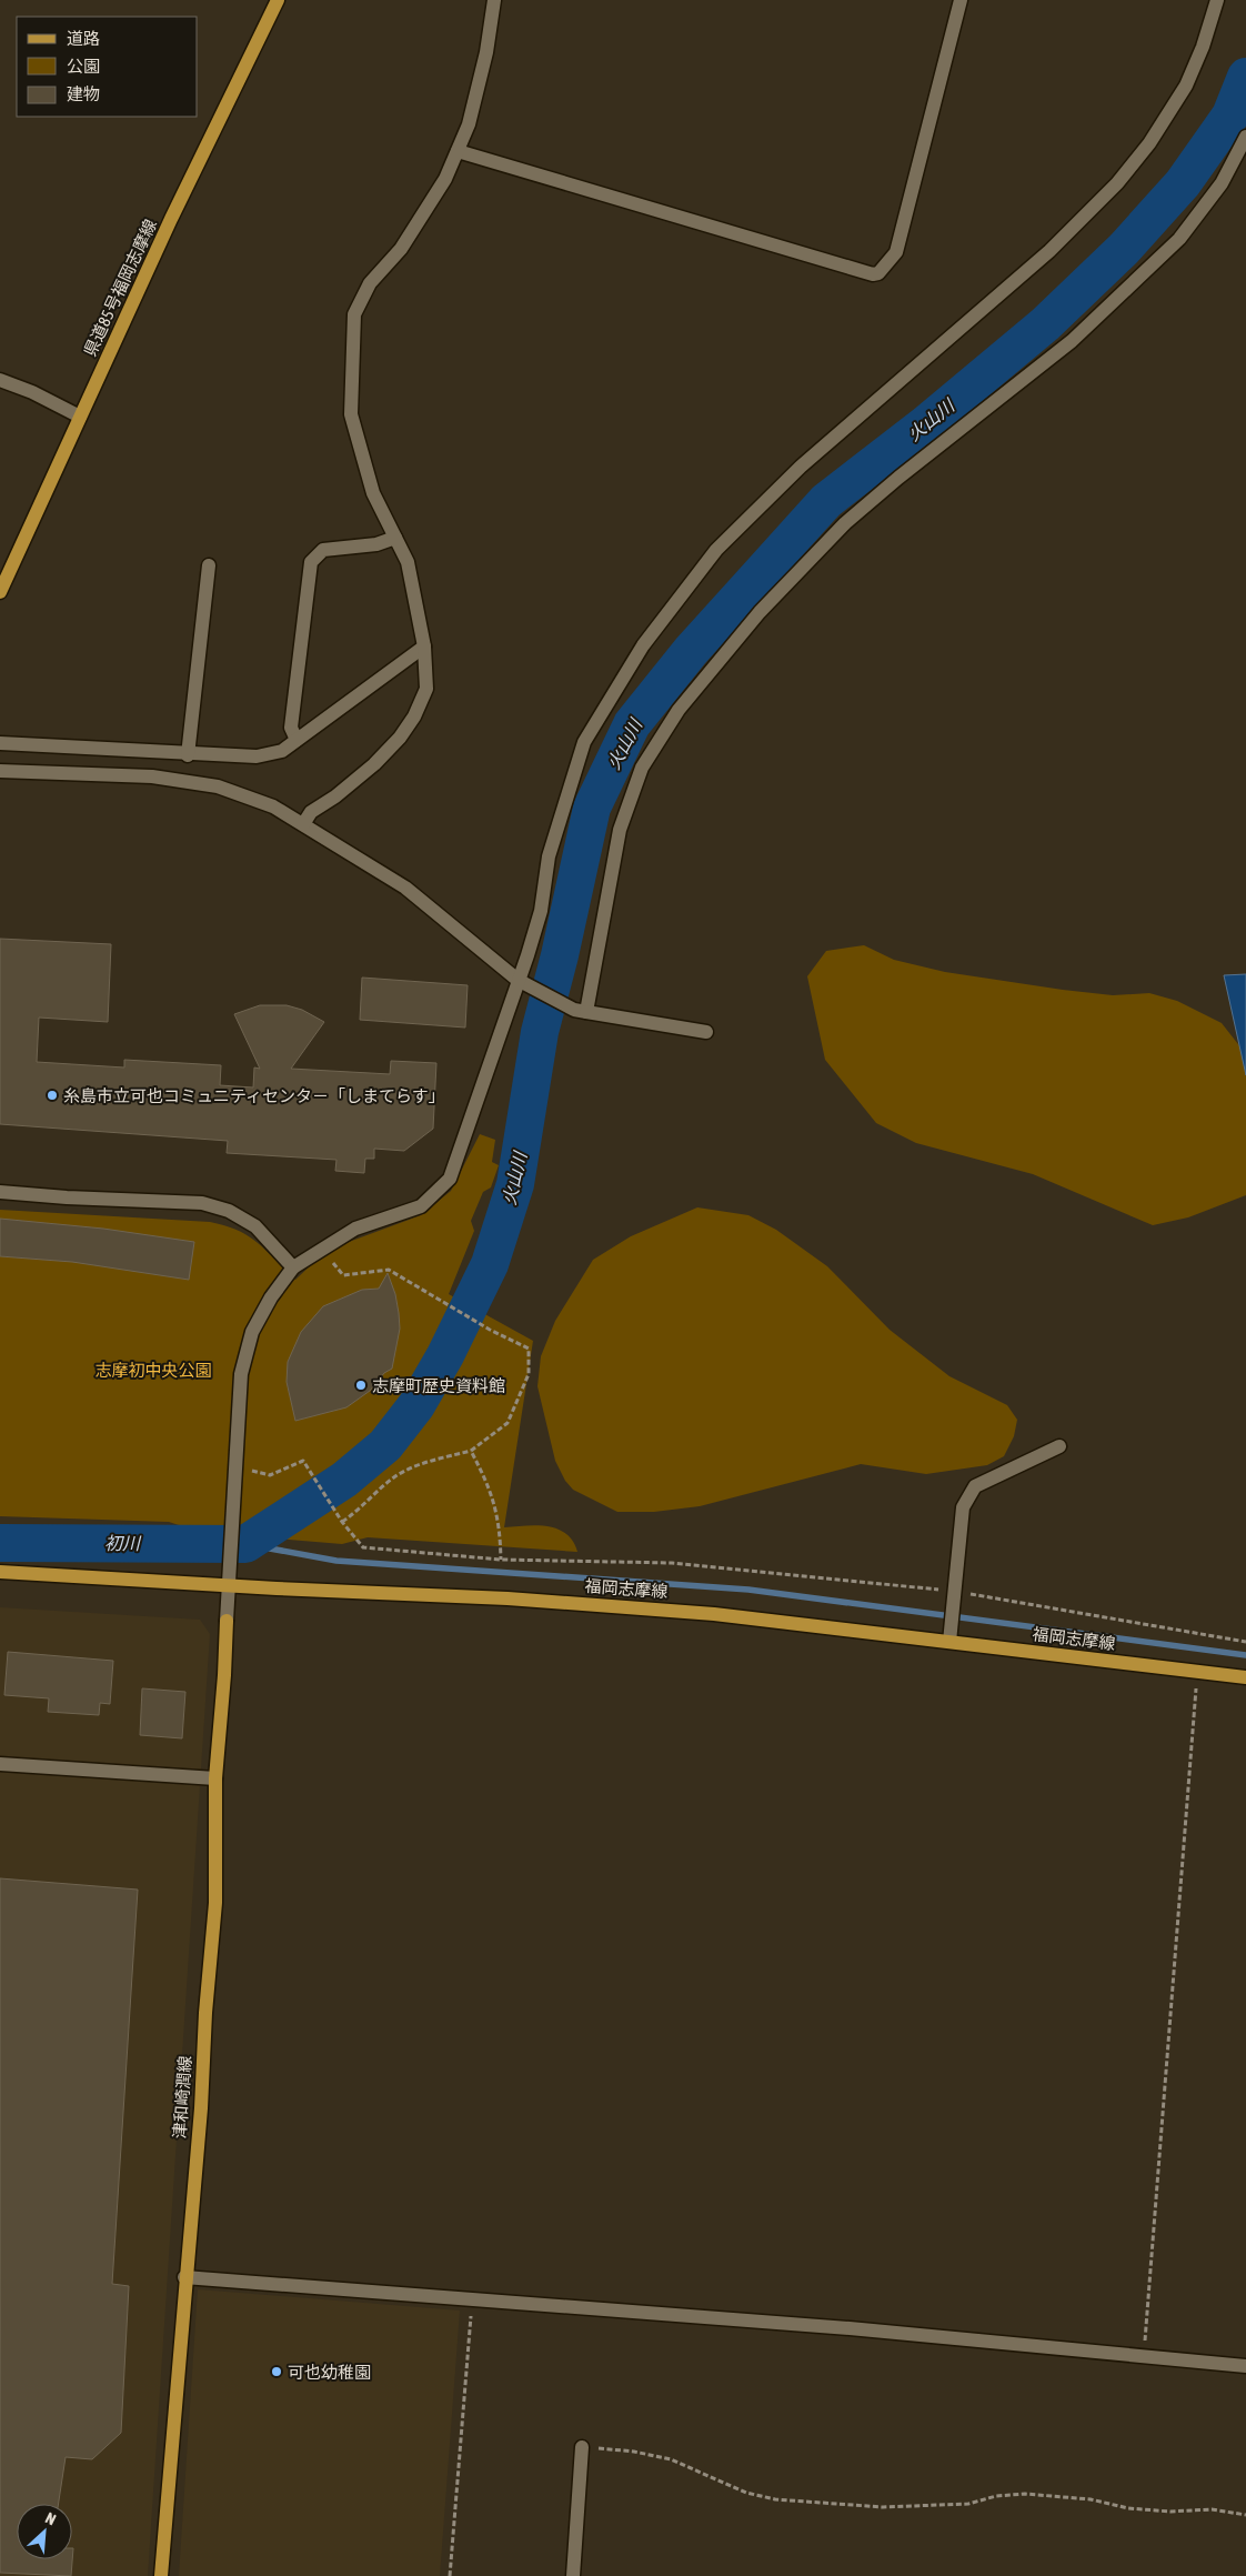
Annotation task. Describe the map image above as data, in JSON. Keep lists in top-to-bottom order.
{
  "streets": {
    "main road": ["県道85号福岡志摩線", "福岡志摩線", "津和崎潤線"]
  },
  "water": ["火山川", "初川"],
  "parks": ["志摩初中央公園"],
  "places": ["糸島市立可也コミュニティセンタ－「しまてらす」", "志摩町歴史資料館", "可也幼稚園"],
  "legend": ["道路", "公園", "建物"],
  "north": "top right"
}
